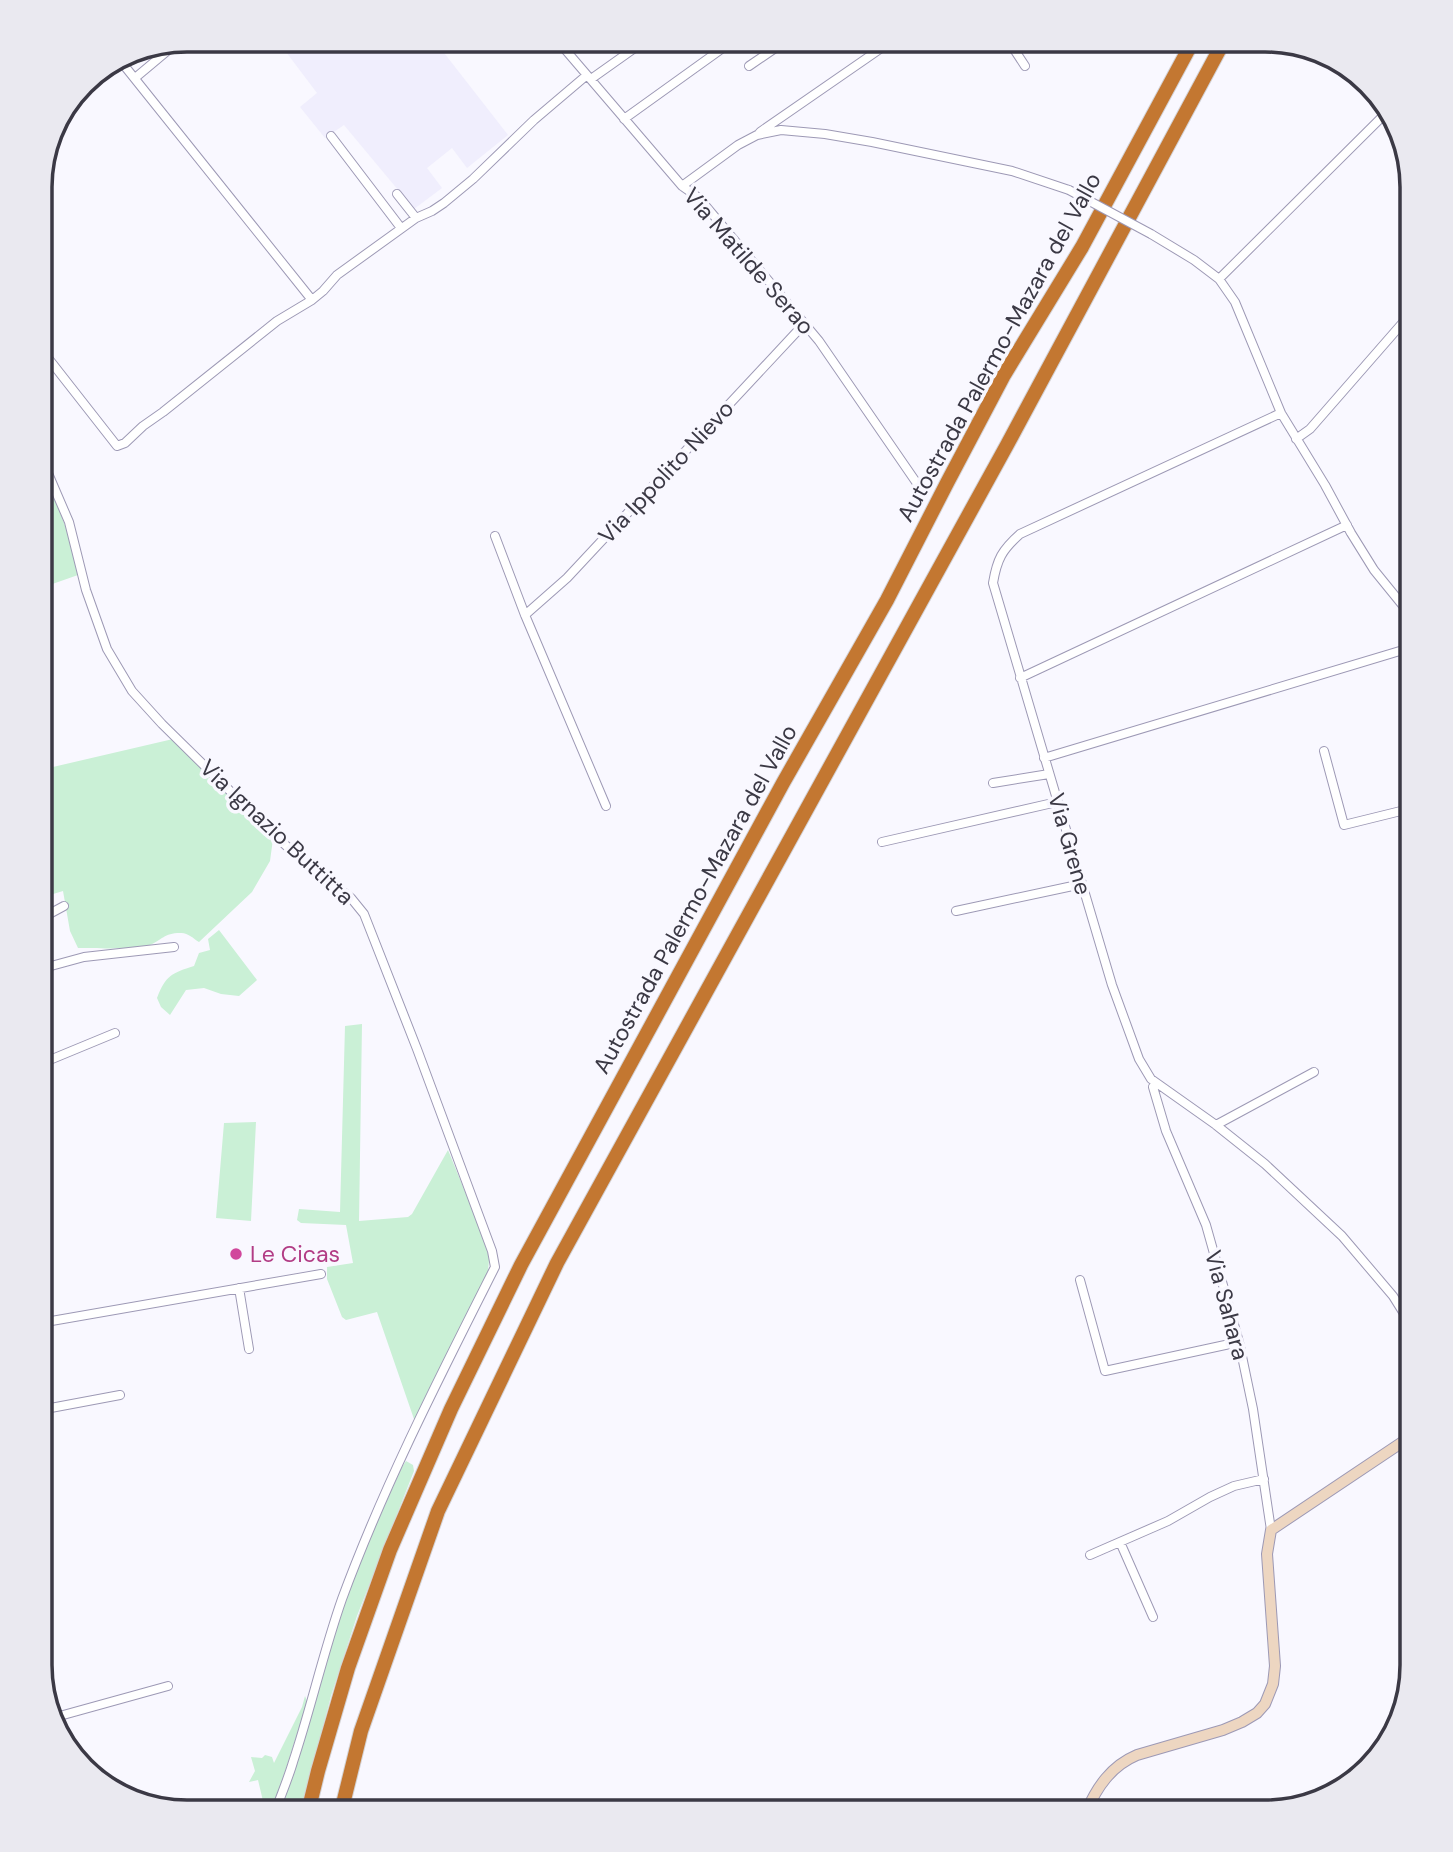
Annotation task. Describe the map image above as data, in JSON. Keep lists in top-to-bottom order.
{
  "streets": {
    "highway": ["Autostrada Palermo-Mazara del Vallo"],
    "street": [
      "Via Matilde Serao",
      "Via Ippolito Nievo",
      "Via Ignazio Buttitta",
      "Via Grene",
      "Via Sahara"
    ]
  },
  "crossings": [
    ["Via Matilde Serao", "Via Ippolito Nievo"]
  ],
  "places": ["Le Cicas"]
}
